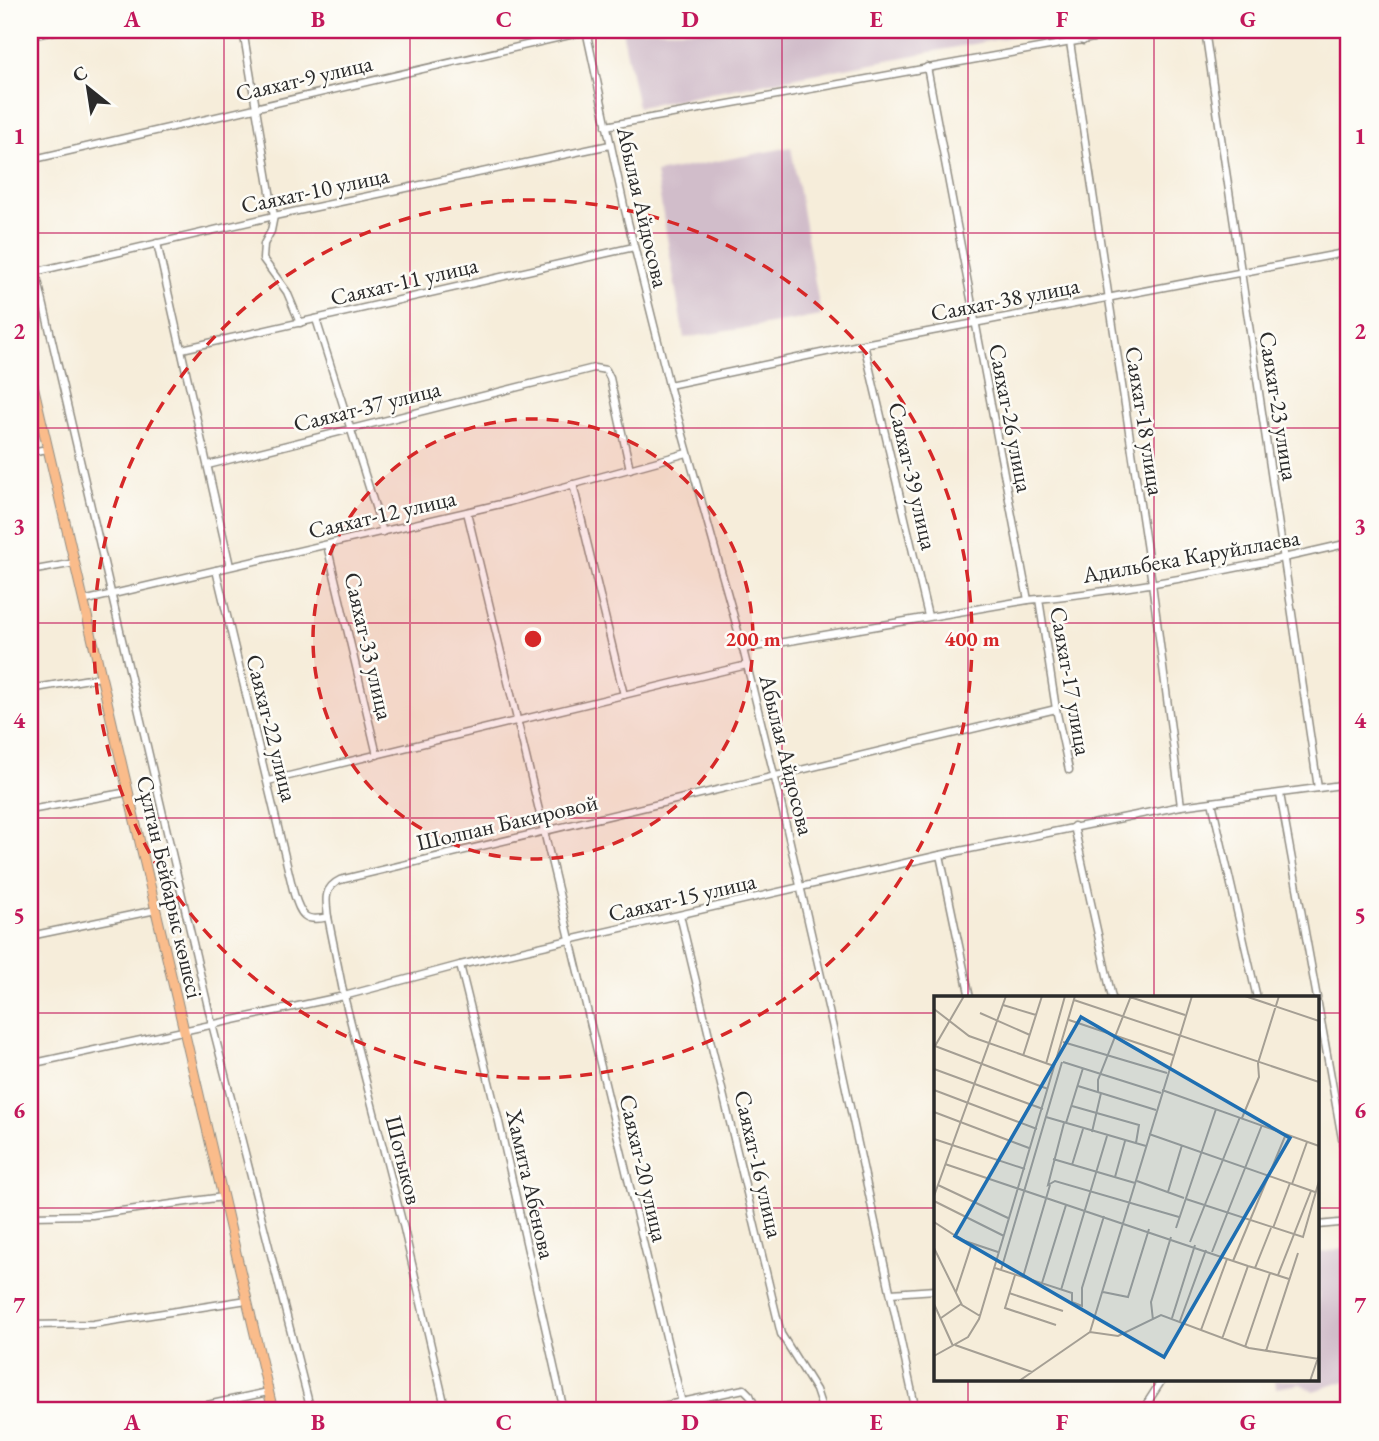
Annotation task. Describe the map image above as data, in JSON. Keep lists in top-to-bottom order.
{
  "streets": {
    "main road": ["Сұлтан Бейбарыс көшесі"],
    "street": [
      "Саяхат-9 улица",
      "Саяхат-10 улица",
      "Абылая Айдосова",
      "Саяхат-11 улица",
      "Саяхат-38 улица",
      "Саяхат-37 улица",
      "Саяхат-23 улица",
      "Саяхат-26 улица",
      "Саяхат-18 улица",
      "Саяхат-39 улица",
      "Саяхат-12 улица",
      "Адильбека Каруйллаева",
      "Саяхат-33 улица",
      "Саяхат-17 улица",
      "Саяхат-22 улица",
      "Шолпан Бакировой",
      "Саяхат-15 улица",
      "Шотыков",
      "Саяхат-16 улица",
      "Саяхат-20 улица",
      "Хамита Абенова"
    ]
  },
  "crossings": [
    ["Саяхат-9 улица", "Абылая Айдосова"],
    ["Саяхат-10 улица", "Абылая Айдосова"],
    ["Абылая Айдосова", "Саяхат-11 улица"],
    ["Абылая Айдосова", "Саяхат-38 улица"],
    ["Абылая Айдосова", "Саяхат-12 улица"],
    ["Абылая Айдосова", "Шолпан Бакировой"],
    ["Абылая Айдосова", "Саяхат-15 улица"],
    ["Саяхат-38 улица", "Саяхат-23 улица"],
    ["Саяхат-38 улица", "Саяхат-26 улица"],
    ["Саяхат-38 улица", "Саяхат-18 улица"],
    ["Саяхат-38 улица", "Саяхат-39 улица"],
    ["Саяхат-37 улица", "Саяхат-12 улица"],
    ["Саяхат-23 улица", "Адильбека Каруйллаева"],
    ["Саяхат-23 улица", "Саяхат-15 улица"],
    ["Саяхат-18 улица", "Адильбека Каруйллаева"],
    ["Саяхат-18 улица", "Саяхат-15 улица"],
    ["Саяхат-12 улица", "Саяхат-33 улица"],
    ["Саяхат-12 улица", "Саяхат-22 улица"],
    ["Саяхат-12 улица", "Сұлтан Бейбарыс көшесі"],
    ["Саяхат-12 улица", "Саяхат-20 улица"],
    ["Адильбека Каруйллаева", "Саяхат-17 улица"],
    ["Саяхат-17 улица", "Шолпан Бакировой"],
    ["Саяхат-22 улица", "Шолпан Бакировой"],
    ["Саяхат-22 улица", "Шотыков"],
    ["Шолпан Бакировой", "Шотыков"],
    ["Шолпан Бакировой", "Саяхат-20 улица"],
    ["Сұлтан Бейбарыс көшесі", "Саяхат-15 улица"],
    ["Саяхат-15 улица", "Шотыков"],
    ["Саяхат-15 улица", "Саяхат-16 улица"],
    ["Саяхат-15 улица", "Саяхат-20 улица"],
    ["Саяхат-15 улица", "Хамита Абенова"]
  ],
  "north": "top left",
  "grid": {
    "columns": [
      "A",
      "B",
      "C",
      "D",
      "E",
      "F",
      "G"
    ],
    "rows": [
      "1",
      "2",
      "3",
      "4",
      "5",
      "6",
      "7"
    ]
  },
  "rings": ["200 m", "400 m"]
}
